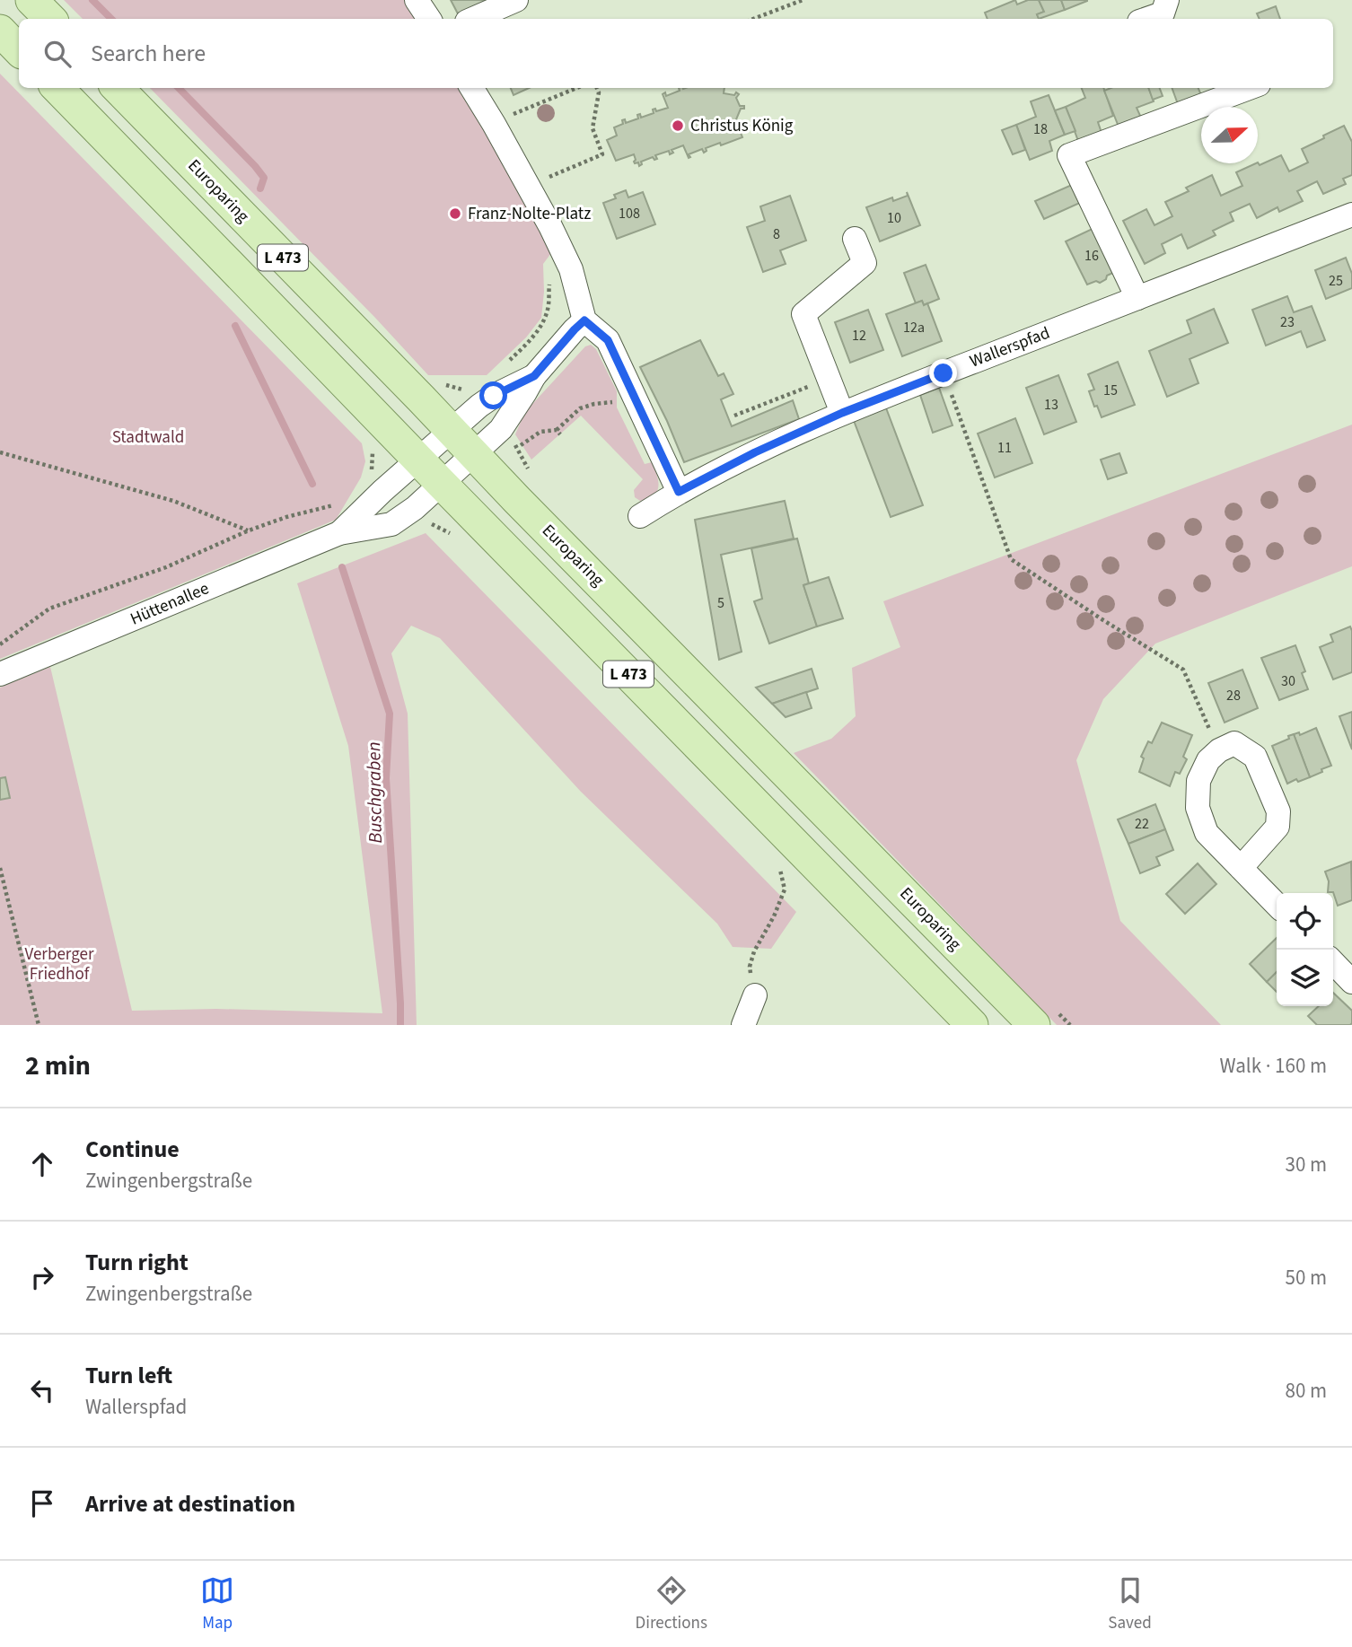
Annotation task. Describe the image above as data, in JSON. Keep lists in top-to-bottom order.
{
  "streets": {
    "main road": ["Europaring", "L 473"],
    "street": ["Wallerspfad", "Hüttenallee"]
  },
  "crossings": [
    ["Europaring", "Hüttenallee"],
    ["L 473", "Hüttenallee"]
  ],
  "water": ["Buschgraben"],
  "parks": ["Stadtwald", "Verberger Friedhof"],
  "places": ["Christus König", "Franz-Nolte-Platz"],
  "house_numbers": [
    "18",
    "108",
    "10",
    "8",
    "16",
    "25",
    "23",
    "12a",
    "12",
    "15",
    "13",
    "11",
    "5",
    "30",
    "28",
    "22"
  ],
  "north": "right",
  "page": {
    "search": "Search here",
    "heading": ["2 min", "Walk · 160 m"],
    "list": [
      ["Continue", "Zwingenbergstraße", "30 m"],
      ["Turn right", "Zwingenbergstraße", "50 m"],
      ["Turn left", "Wallerspfad", "80 m"],
      "Arrive at destination"
    ],
    "nav": ["Map", "Directions", "Saved"]
  }
}
